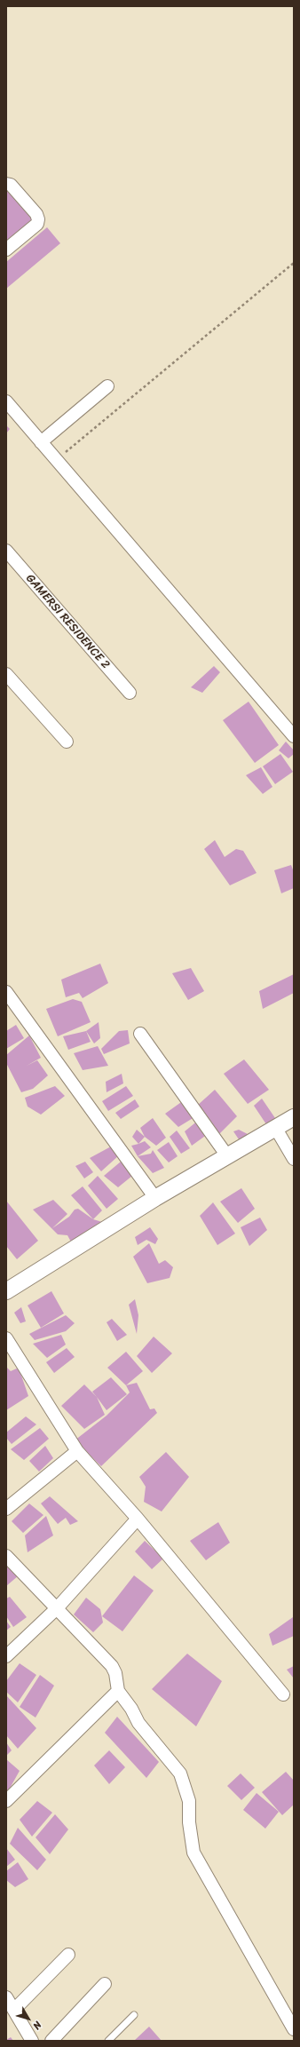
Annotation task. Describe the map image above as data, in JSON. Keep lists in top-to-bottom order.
{
  "streets": {
    "street": ["GAMERSI RESIDENCE 2"]
  },
  "north": "bottom right"
}
